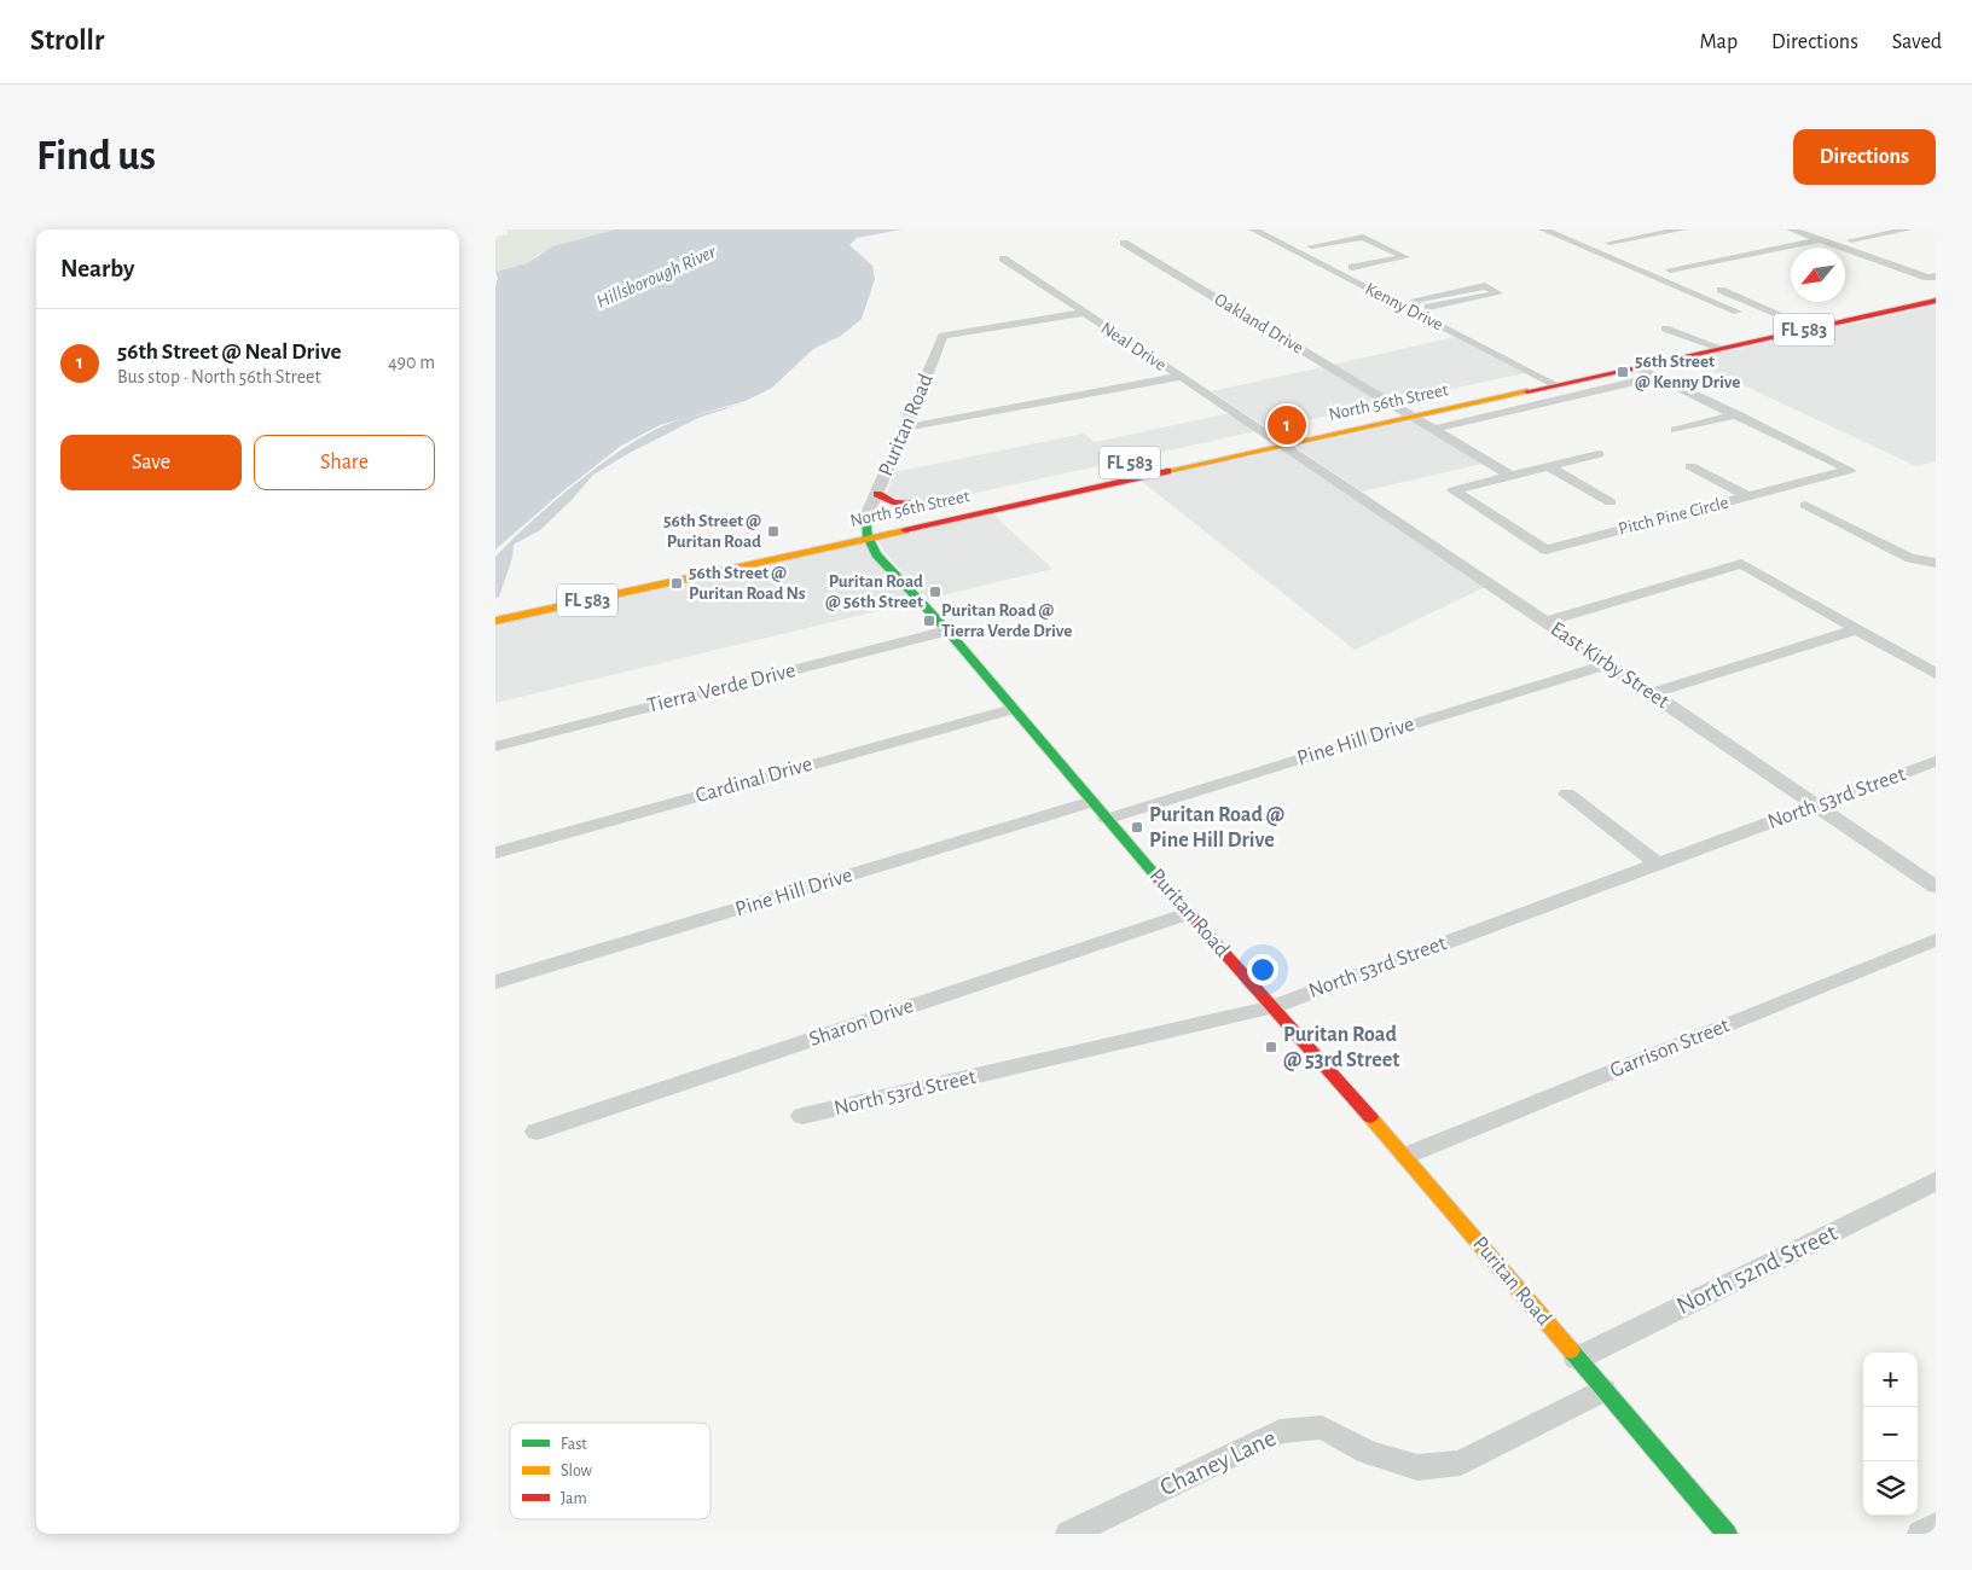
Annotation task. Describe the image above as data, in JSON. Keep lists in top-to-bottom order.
{
  "streets": {
    "main road": ["FL 583", "North 56th Street", "Puritan Road"],
    "street": [
      "Kenny Drive",
      "Oakland Drive",
      "Neal Drive",
      "Pitch Pine Circle",
      "East Kirby Street",
      "Tierra Verde Drive",
      "Pine Hill Drive",
      "Cardinal Drive",
      "North 53rd Street",
      "Sharon Drive",
      "Garrison Street",
      "North 52nd Street",
      "Chaney Lane"
    ]
  },
  "crossings": [
    ["Kenny Drive", "North 56th Street"],
    ["Oakland Drive", "North 56th Street"],
    ["Neal Drive", "North 56th Street"],
    ["Neal Drive", "Puritan Road"],
    ["North 56th Street", "Puritan Road"],
    ["North 56th Street", "Pitch Pine Circle"],
    ["North 56th Street", "East Kirby Street"],
    ["Puritan Road", "Tierra Verde Drive"],
    ["Puritan Road", "Pine Hill Drive"],
    ["Puritan Road", "Cardinal Drive"],
    ["Puritan Road", "North 53rd Street"],
    ["Puritan Road", "Sharon Drive"],
    ["Puritan Road", "Garrison Street"],
    ["Puritan Road", "North 52nd Street"],
    ["Puritan Road", "Chaney Lane"],
    ["East Kirby Street", "Pine Hill Drive"],
    ["East Kirby Street", "North 53rd Street"]
  ],
  "water": ["Hillsborough River"],
  "places": {
    "transit": [
      "56th Street @ Kenny Drive",
      "56th Street @ Puritan Road",
      "56th Street @ Puritan Road Ns",
      "Puritan Road @ 56th Street",
      "Puritan Road @ Tierra Verde Drive",
      "Puritan Road @ Pine Hill Drive",
      "Puritan Road @ 53rd Street"
    ]
  },
  "legend": ["Fast", "Slow", "Jam"],
  "north": "bottom left",
  "page": {
    "header": "Strollr",
    "nav": ["Map", "Directions", "Saved"],
    "buttons": [
      "Directions",
      ["Save", "Share"]
    ],
    "title": "Find us",
    "heading": "Nearby",
    "list": [
      {
        "mark": "1",
        "name": "56th Street @ Neal Drive",
        "note": "Bus stop · North 56th Street",
        "value": "490 m"
      }
    ],
    "pins": "1",
    "map_buttons": ["+", "−"]
  }
}
